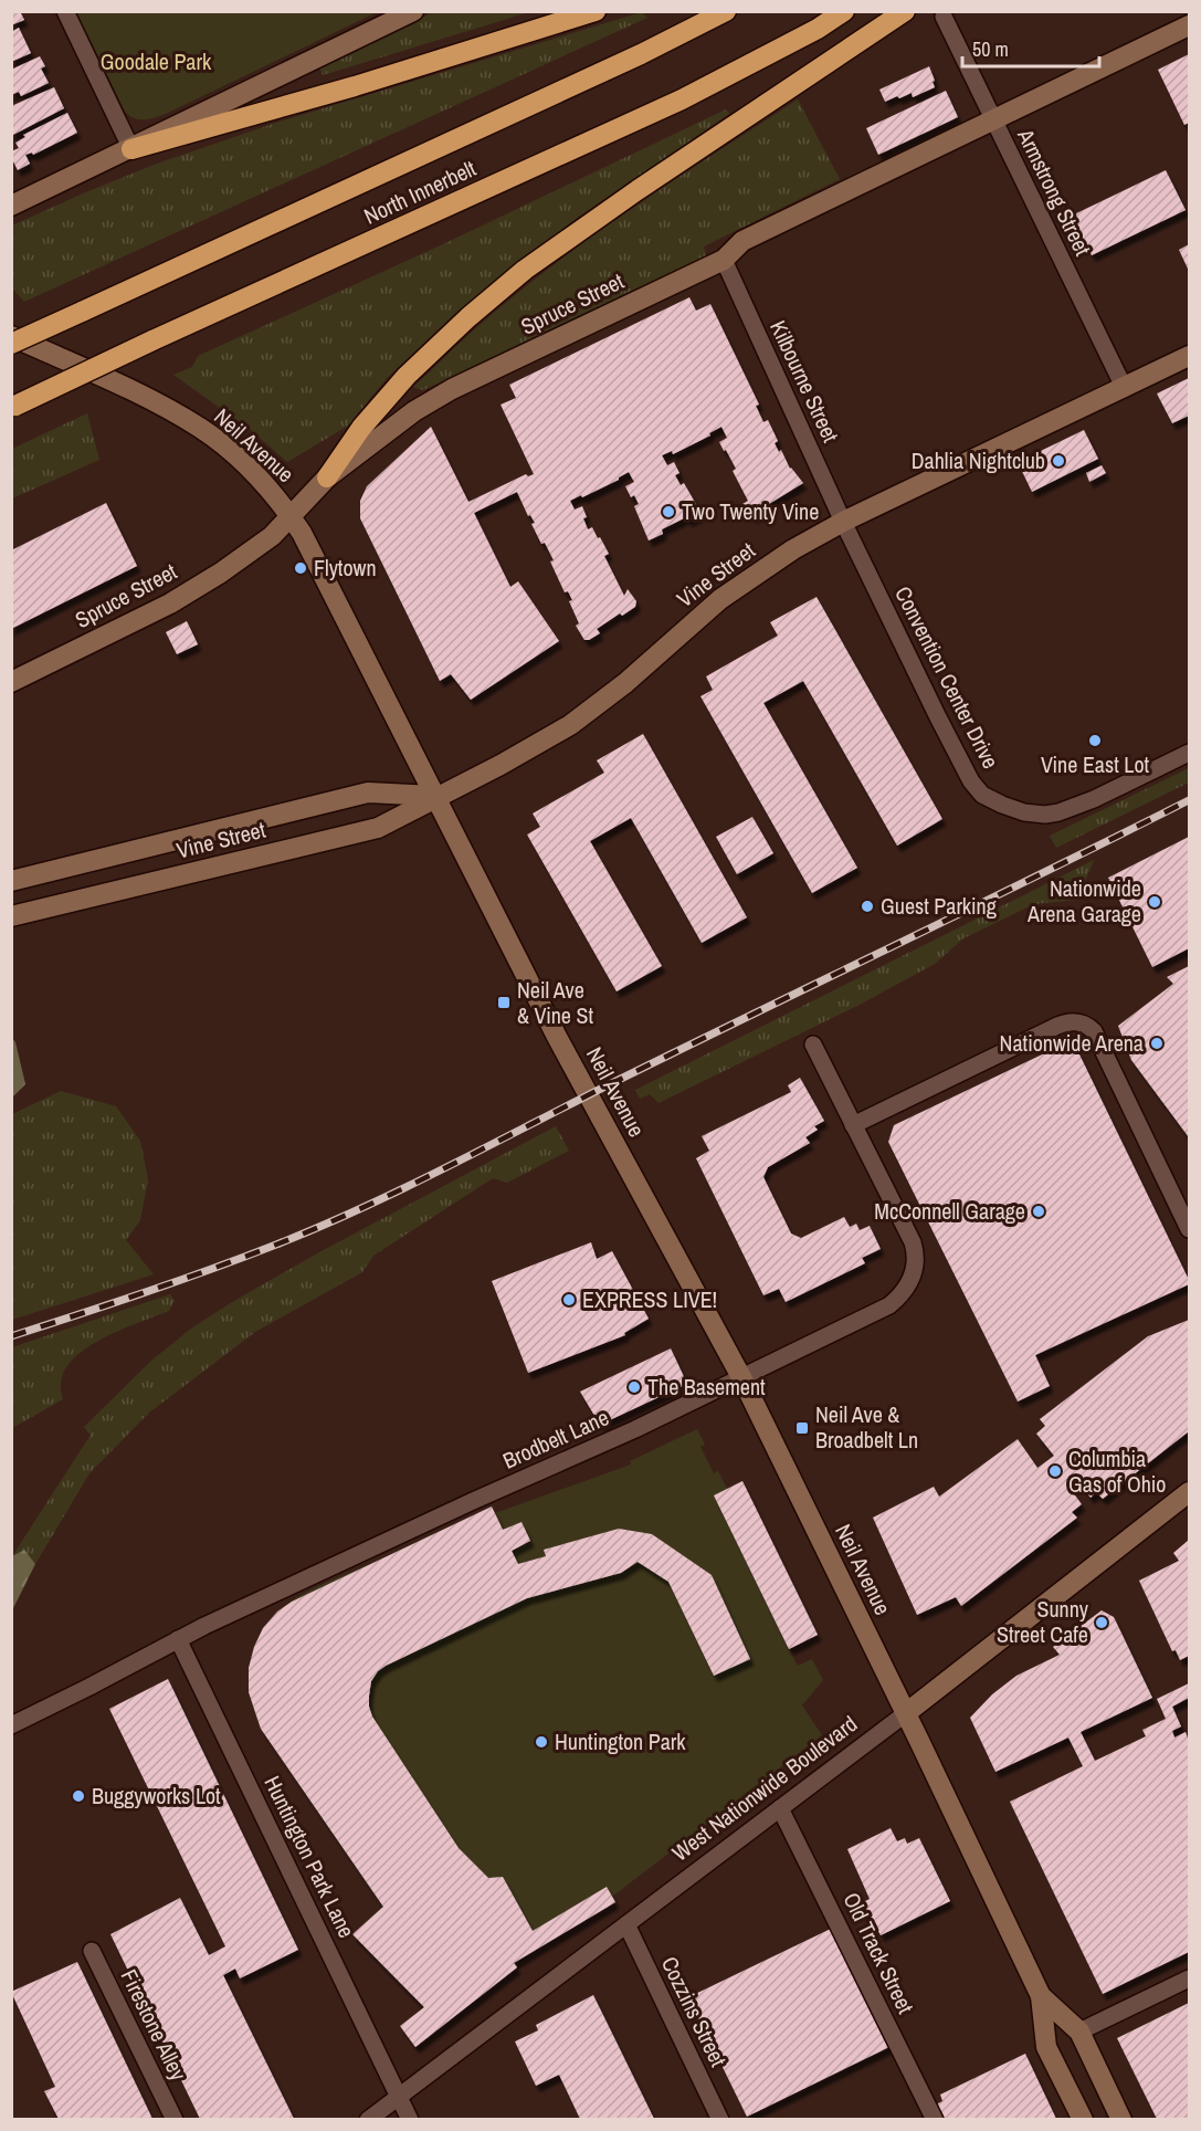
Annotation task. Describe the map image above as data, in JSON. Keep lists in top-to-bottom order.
{
  "streets": {
    "highway": ["North Innerbelt"],
    "street": [
      "Armstrong Street",
      "Spruce Street",
      "Kilbourne Street",
      "Neil Avenue",
      "Vine Street",
      "Convention Center Drive",
      "Brodbelt Lane",
      "West Nationwide Boulevard",
      "Huntington Park Lane",
      "Old Track Street",
      "Cozzins Street",
      "Firestone Alley"
    ]
  },
  "crossings": [
    ["Armstrong Street", "Spruce Street"],
    ["Armstrong Street", "Vine Street"],
    ["Spruce Street", "Kilbourne Street"],
    ["Spruce Street", "Neil Avenue"],
    ["Kilbourne Street", "Vine Street"],
    ["Kilbourne Street", "Convention Center Drive"],
    ["Neil Avenue", "Vine Street"],
    ["Neil Avenue", "Brodbelt Lane"],
    ["Neil Avenue", "West Nationwide Boulevard"],
    ["Vine Street", "Convention Center Drive"],
    ["Brodbelt Lane", "Huntington Park Lane"],
    ["West Nationwide Boulevard", "Huntington Park Lane"],
    ["West Nationwide Boulevard", "Old Track Street"],
    ["West Nationwide Boulevard", "Cozzins Street"]
  ],
  "parks": ["Goodale Park"],
  "places": {
    "other": [
      "Dahlia Nightclub",
      "Two Twenty Vine",
      "Flytown",
      "Vine East Lot",
      "Nationwide Arena Garage",
      "Guest Parking",
      "Nationwide Arena",
      "McConnell Garage",
      "EXPRESS LIVE!",
      "The Basement",
      "Columbia Gas of Ohio",
      "Sunny Street Cafe",
      "Huntington Park",
      "Buggyworks Lot"
    ],
    "transit": ["Neil Ave & Vine St", "Neil Ave & Broadbelt Ln"]
  },
  "scale_bar": "50 m"
}
